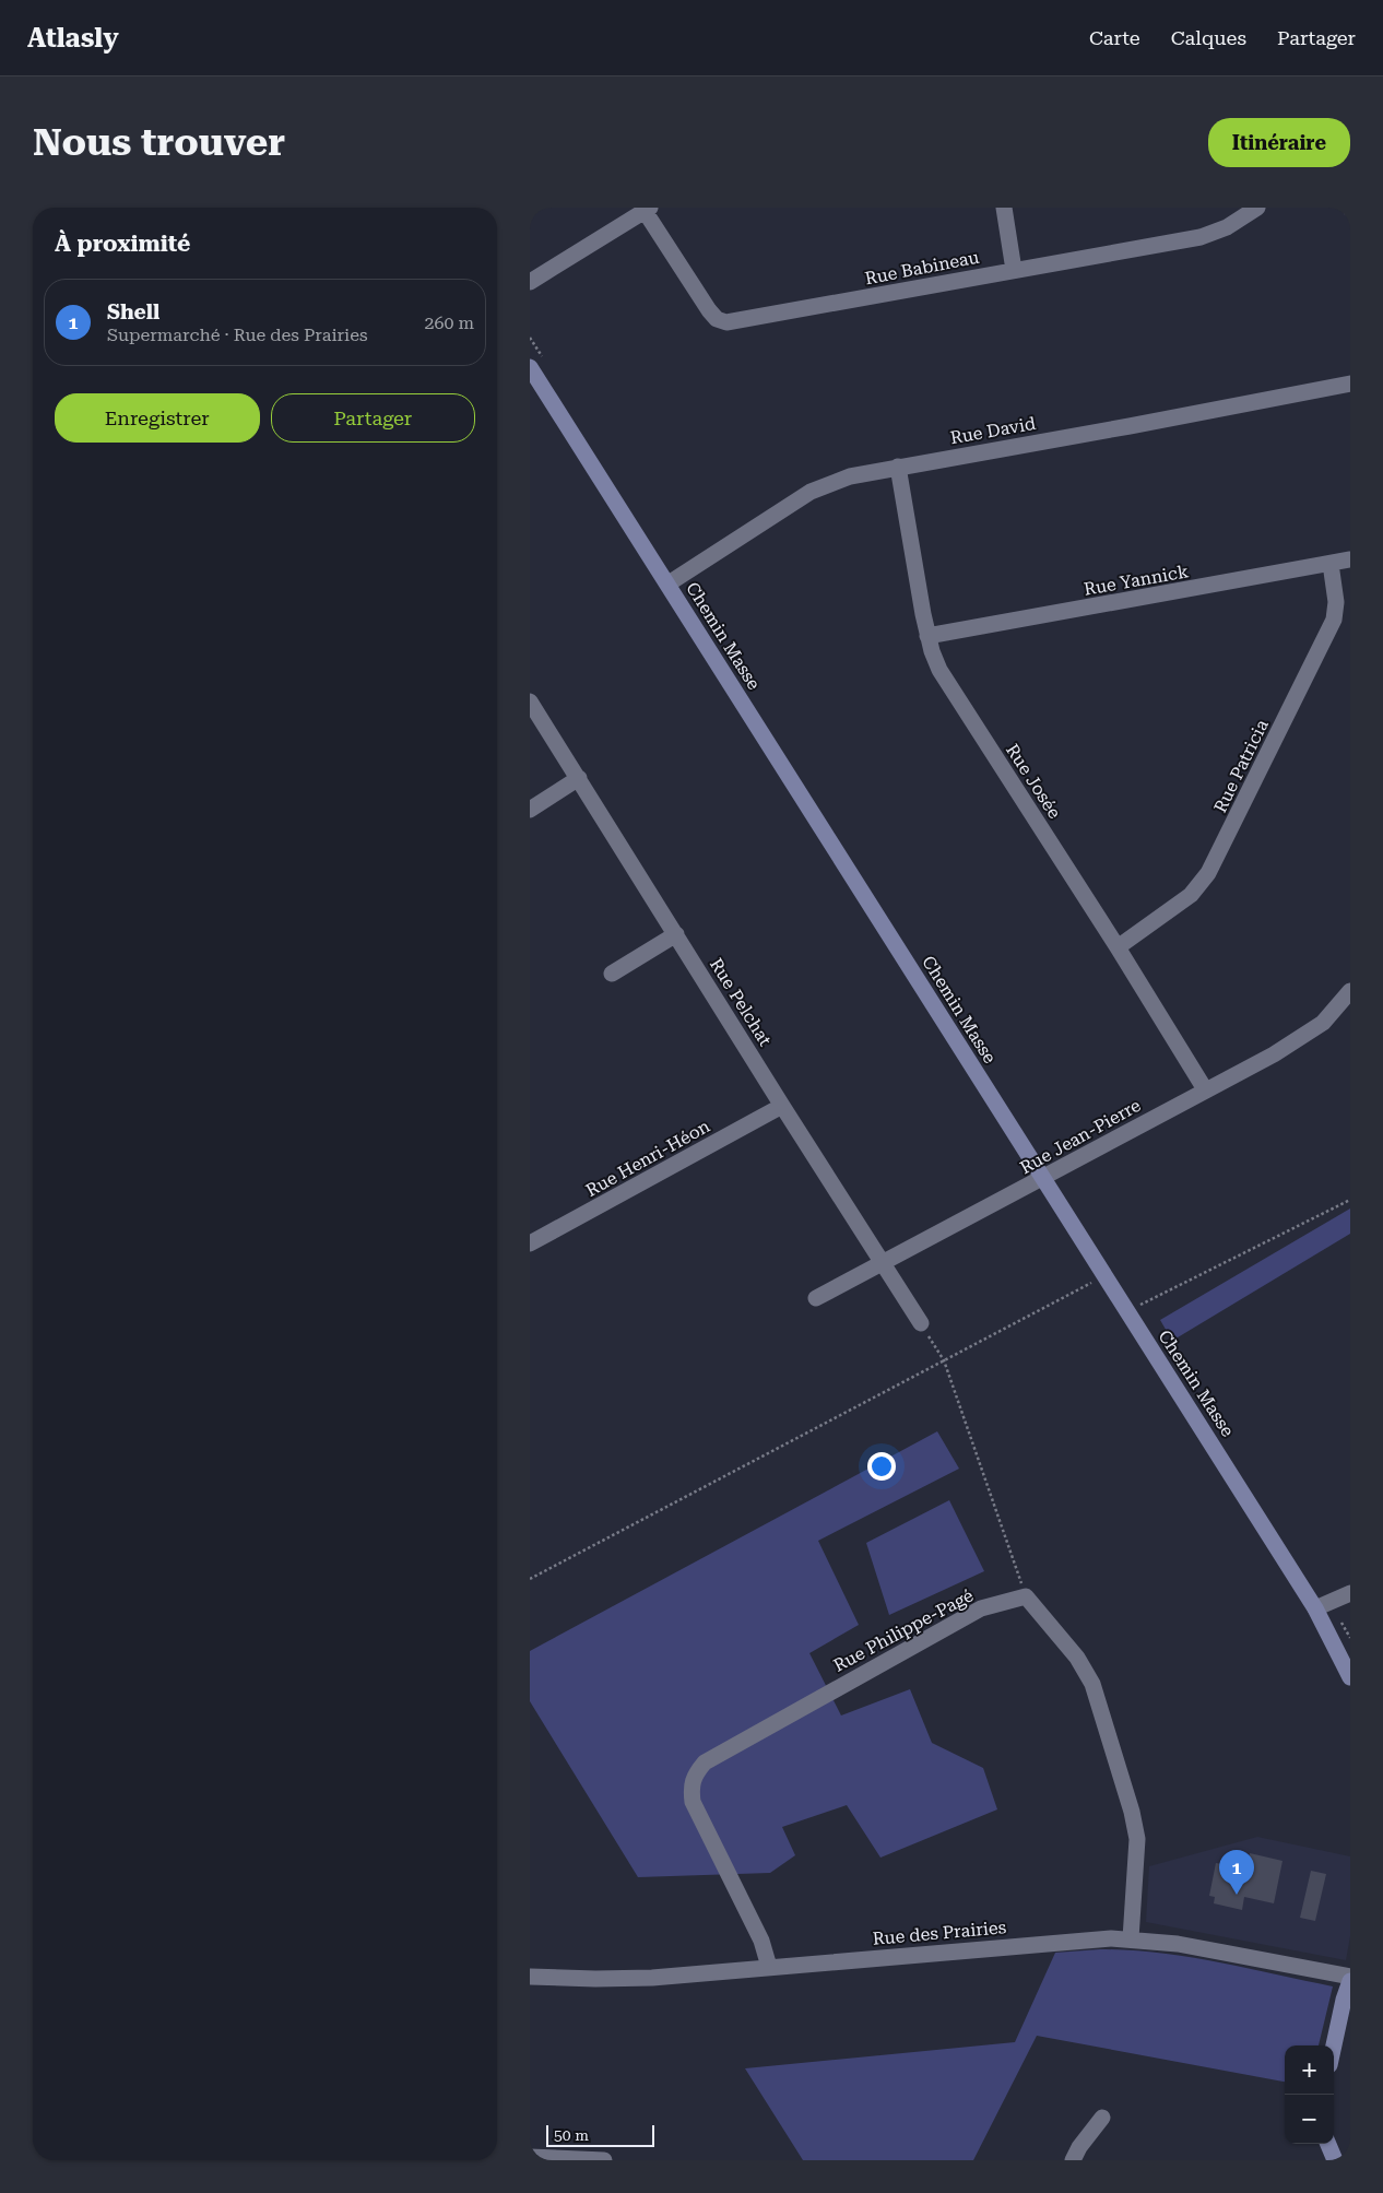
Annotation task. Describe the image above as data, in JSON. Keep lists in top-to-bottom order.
{
  "streets": {
    "street": [
      "Rue Babineau",
      "Rue David",
      "Rue Yannick",
      "Chemin Masse",
      "Rue Patricia",
      "Rue Josée",
      "Rue Pelchat",
      "Rue Jean-Pierre",
      "Rue Henri-Héon",
      "Rue Philippe-Pagé",
      "Rue des Prairies"
    ]
  },
  "crossings": [
    ["Rue David", "Chemin Masse"],
    ["Rue David", "Rue Josée"],
    ["Rue Yannick", "Rue Patricia"],
    ["Rue Yannick", "Rue Josée"],
    ["Chemin Masse", "Rue Jean-Pierre"],
    ["Rue Patricia", "Rue Josée"],
    ["Rue Josée", "Rue Jean-Pierre"],
    ["Rue Pelchat", "Rue Jean-Pierre"],
    ["Rue Pelchat", "Rue Henri-Héon"],
    ["Rue Philippe-Pagé", "Rue des Prairies"]
  ],
  "scale_bar": "50 m",
  "page": {
    "header": "Atlasly",
    "nav": ["Carte", "Calques", "Partager"],
    "buttons": [
      "Itinéraire",
      ["Enregistrer", "Partager"]
    ],
    "title": "Nous trouver",
    "heading": "À proximité",
    "list": [
      {
        "mark": "1",
        "name": "Shell",
        "note": "Supermarché · Rue des Prairies",
        "value": "260 m"
      }
    ],
    "pins": "1",
    "map_buttons": ["+", "−"],
    "scale": "50 m"
  }
}
